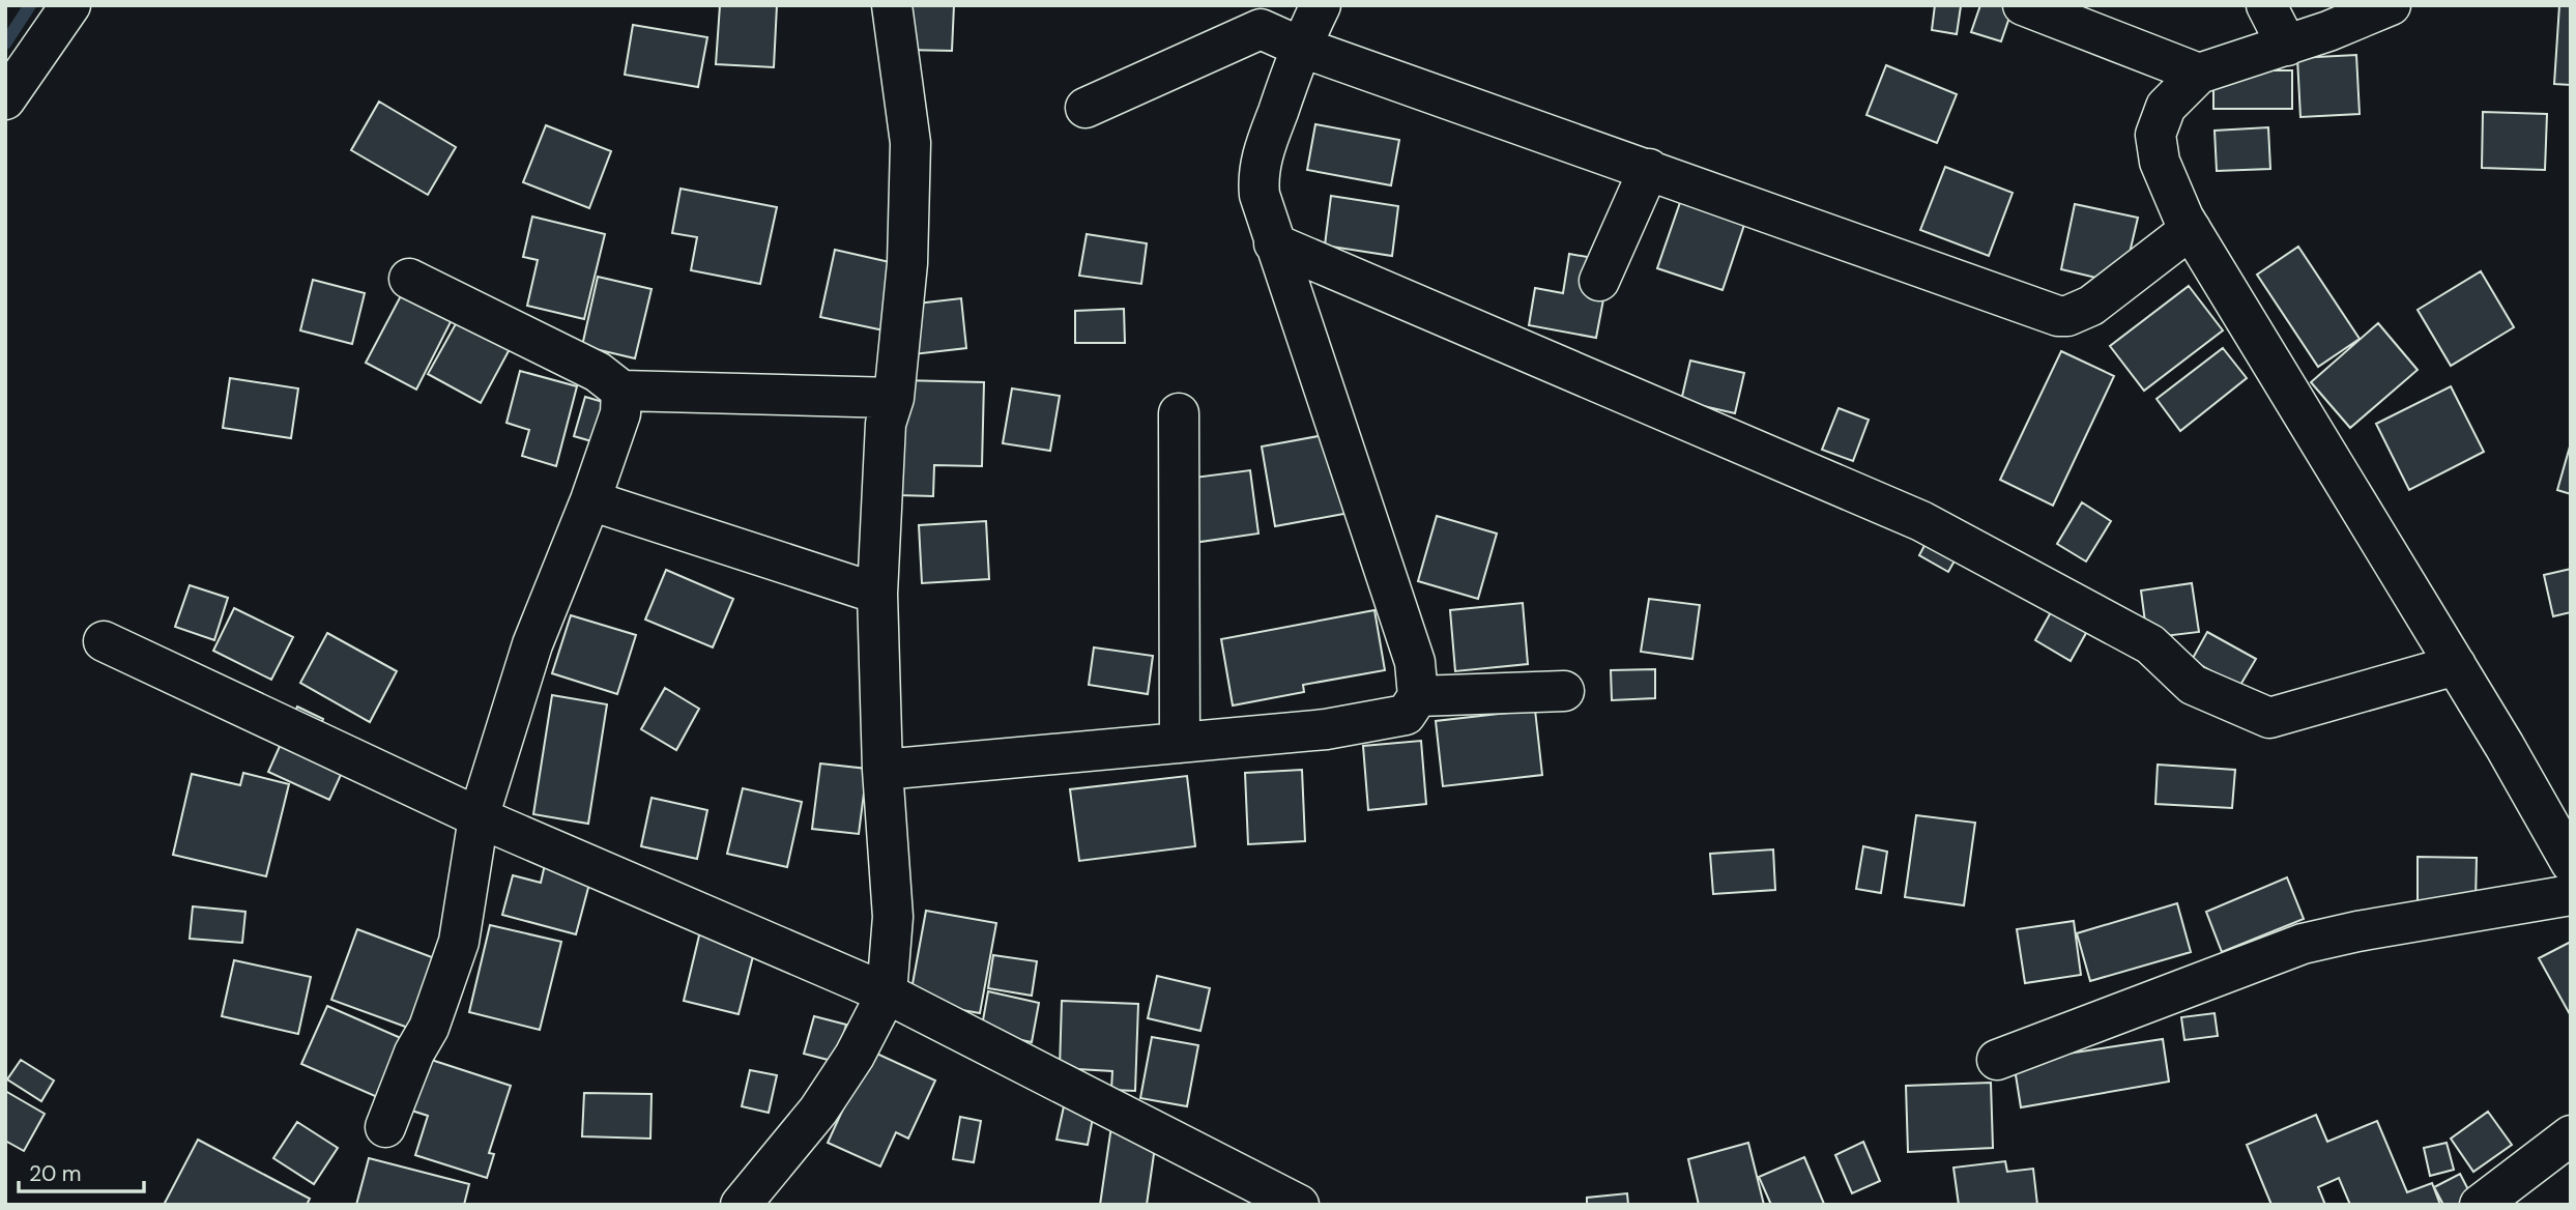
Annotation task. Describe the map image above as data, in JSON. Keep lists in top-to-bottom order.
{
  "scale_bar": "20 m"
}
